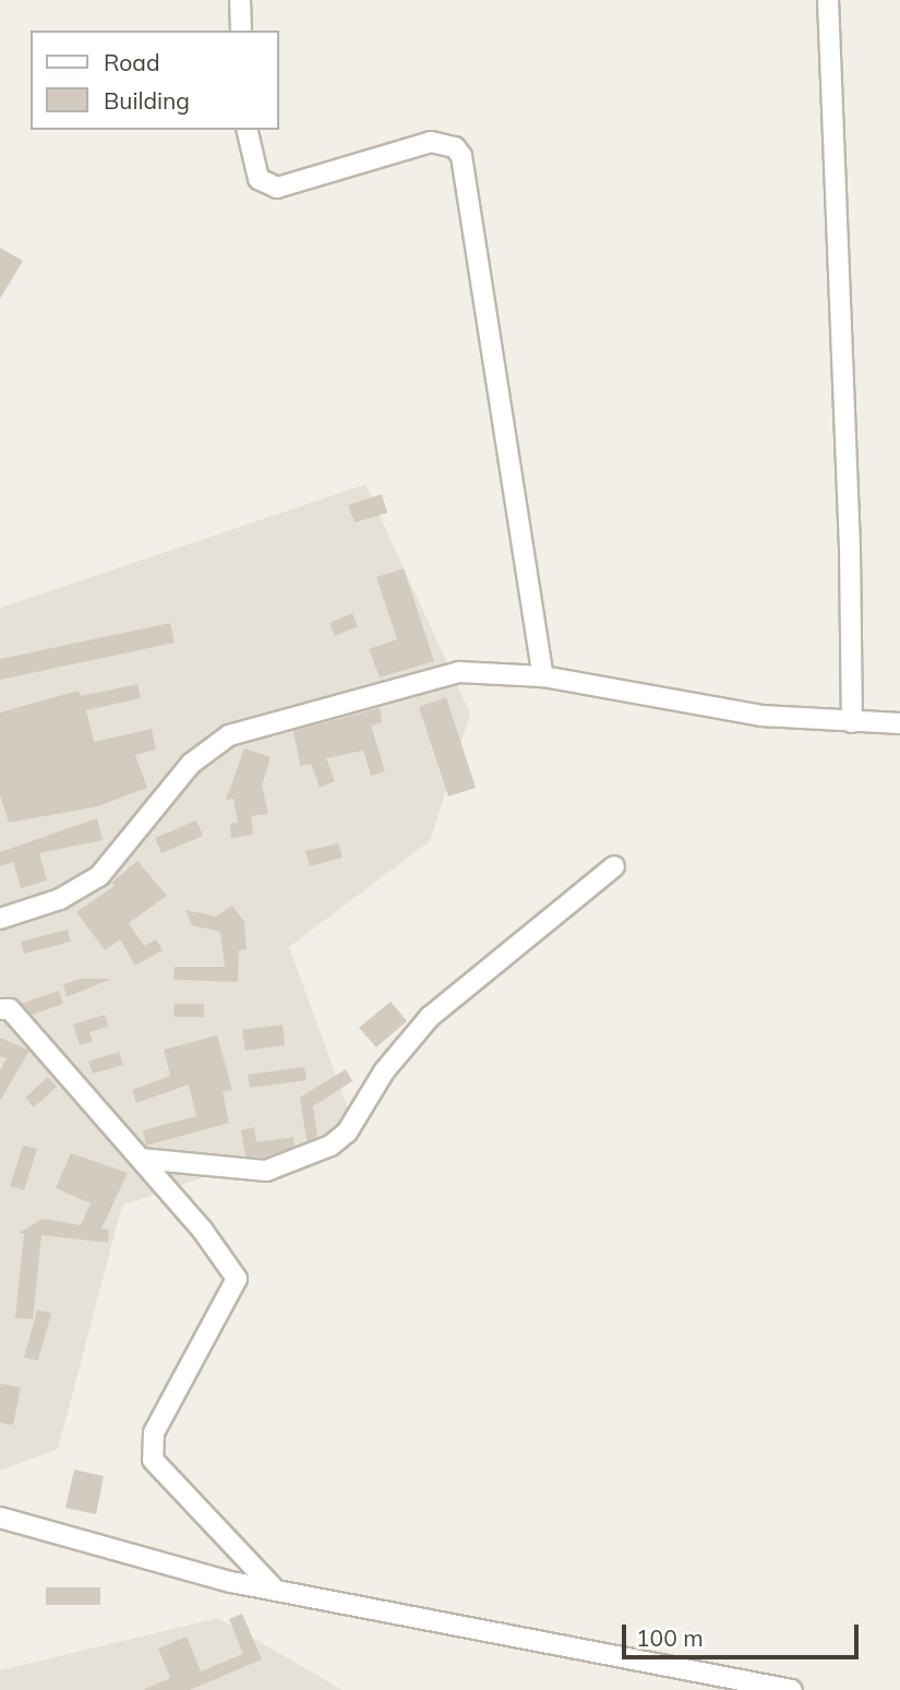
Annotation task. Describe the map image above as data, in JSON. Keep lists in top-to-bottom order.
{
  "legend": ["Road", "Building"],
  "scale_bar": "100 m"
}
